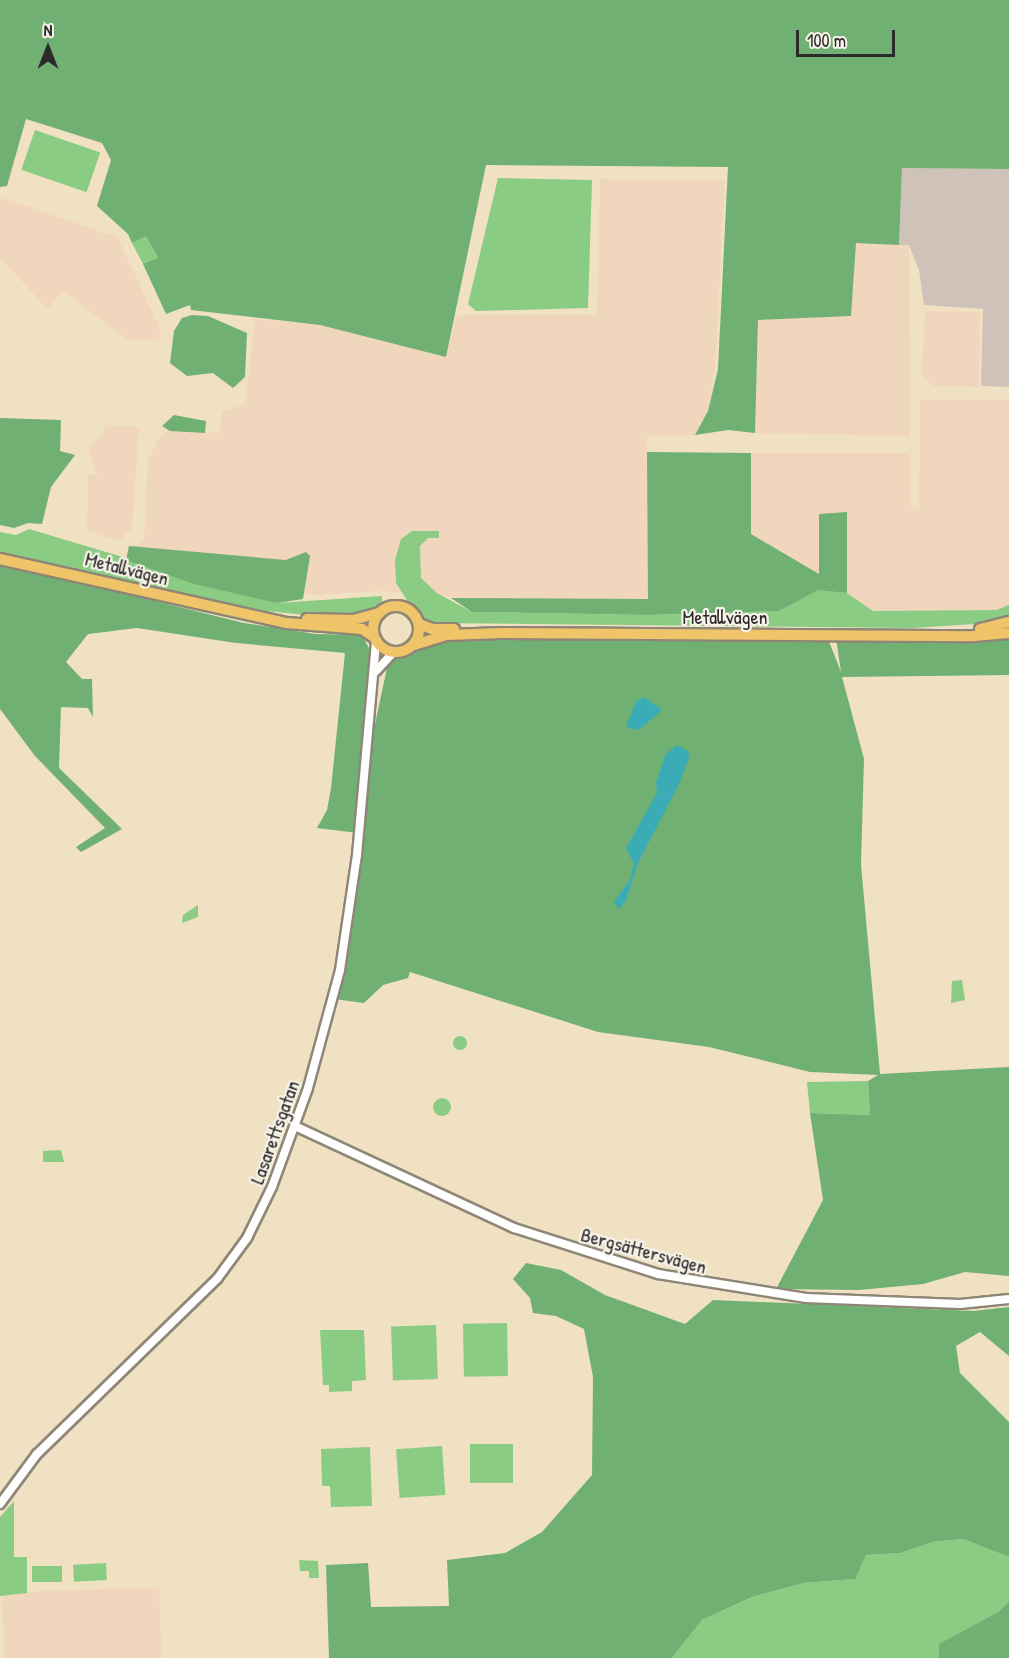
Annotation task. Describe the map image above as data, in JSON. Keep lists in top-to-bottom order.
{
  "streets": {
    "main road": ["Metallvägen"],
    "street": ["Lasarettsgatan", "Bergsättersvägen"]
  },
  "crossings": [
    ["Metallvägen", "Lasarettsgatan"],
    ["Lasarettsgatan", "Bergsättersvägen"]
  ],
  "scale_bar": "100 m",
  "north": "top"
}
